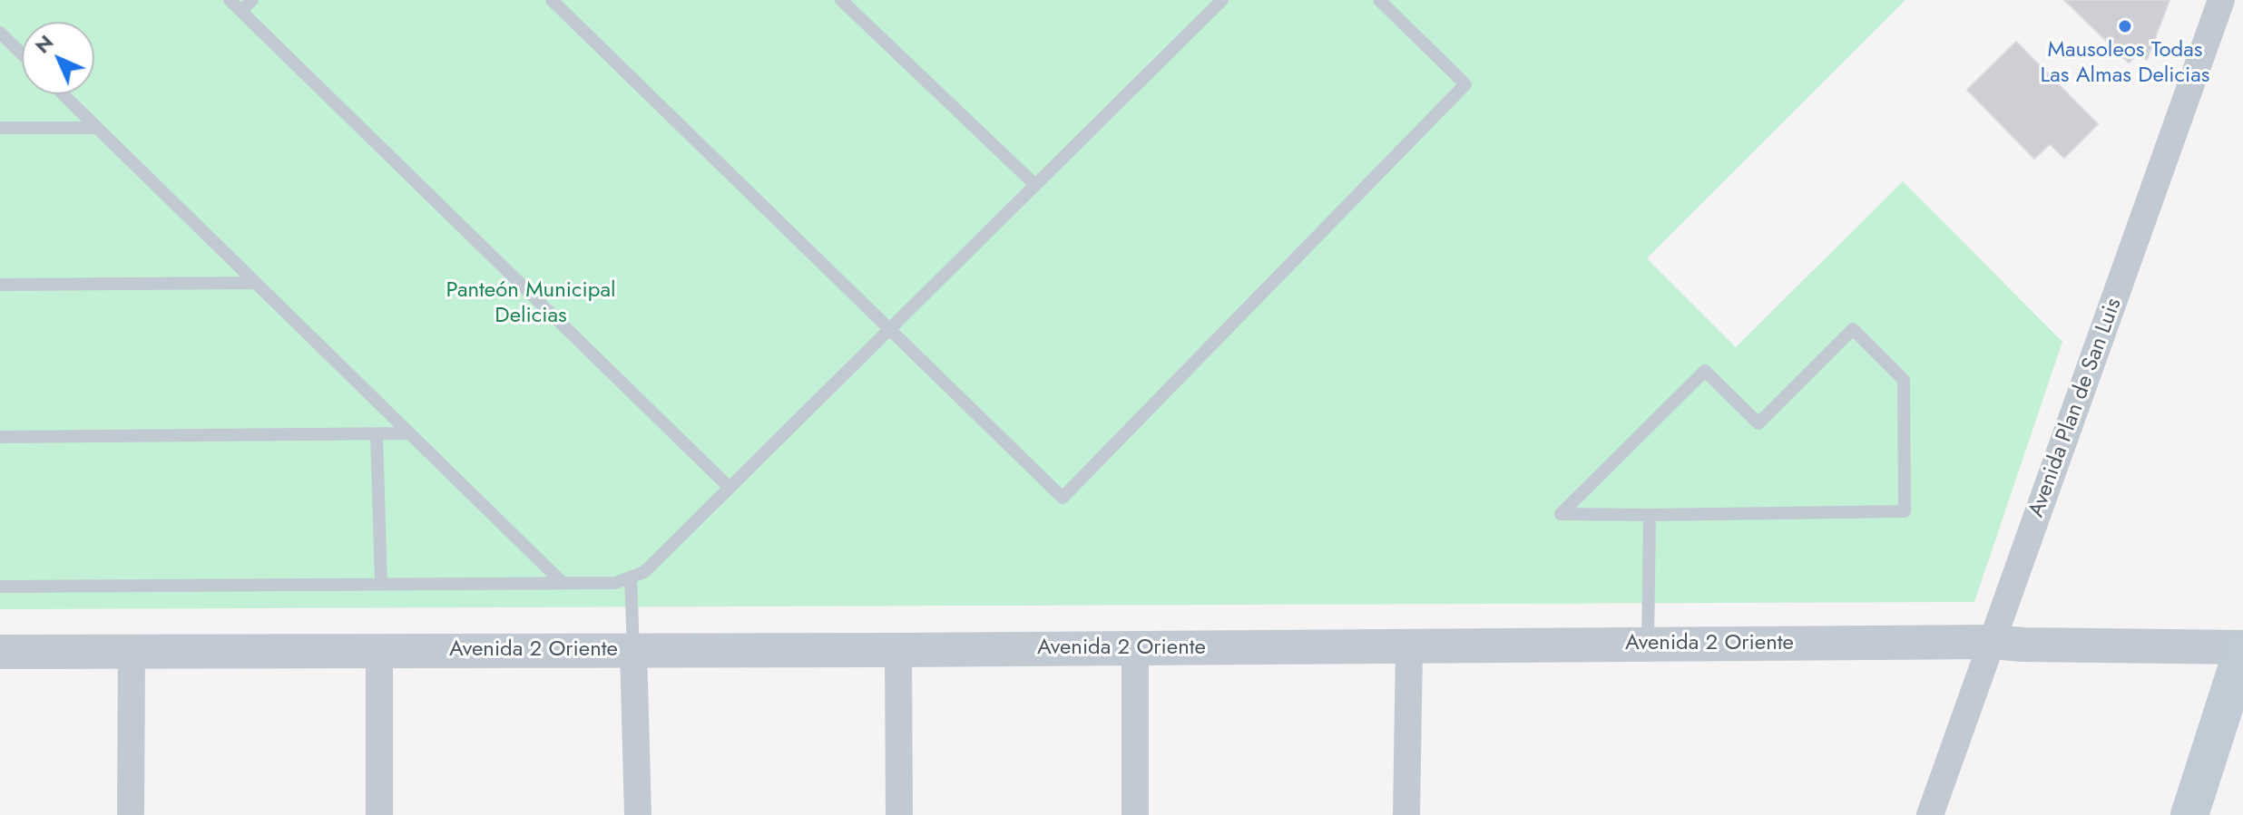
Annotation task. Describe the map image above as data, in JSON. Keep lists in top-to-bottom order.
{
  "streets": {
    "street": ["Avenida Plan de San Luis", "Avenida 2 Oriente"]
  },
  "crossings": [
    ["Avenida Plan de San Luis", "Avenida 2 Oriente"]
  ],
  "parks": ["Panteón Municipal Delicias"],
  "places": ["Mausoleos Todas Las Almas Delicias"],
  "north": "top left"
}
